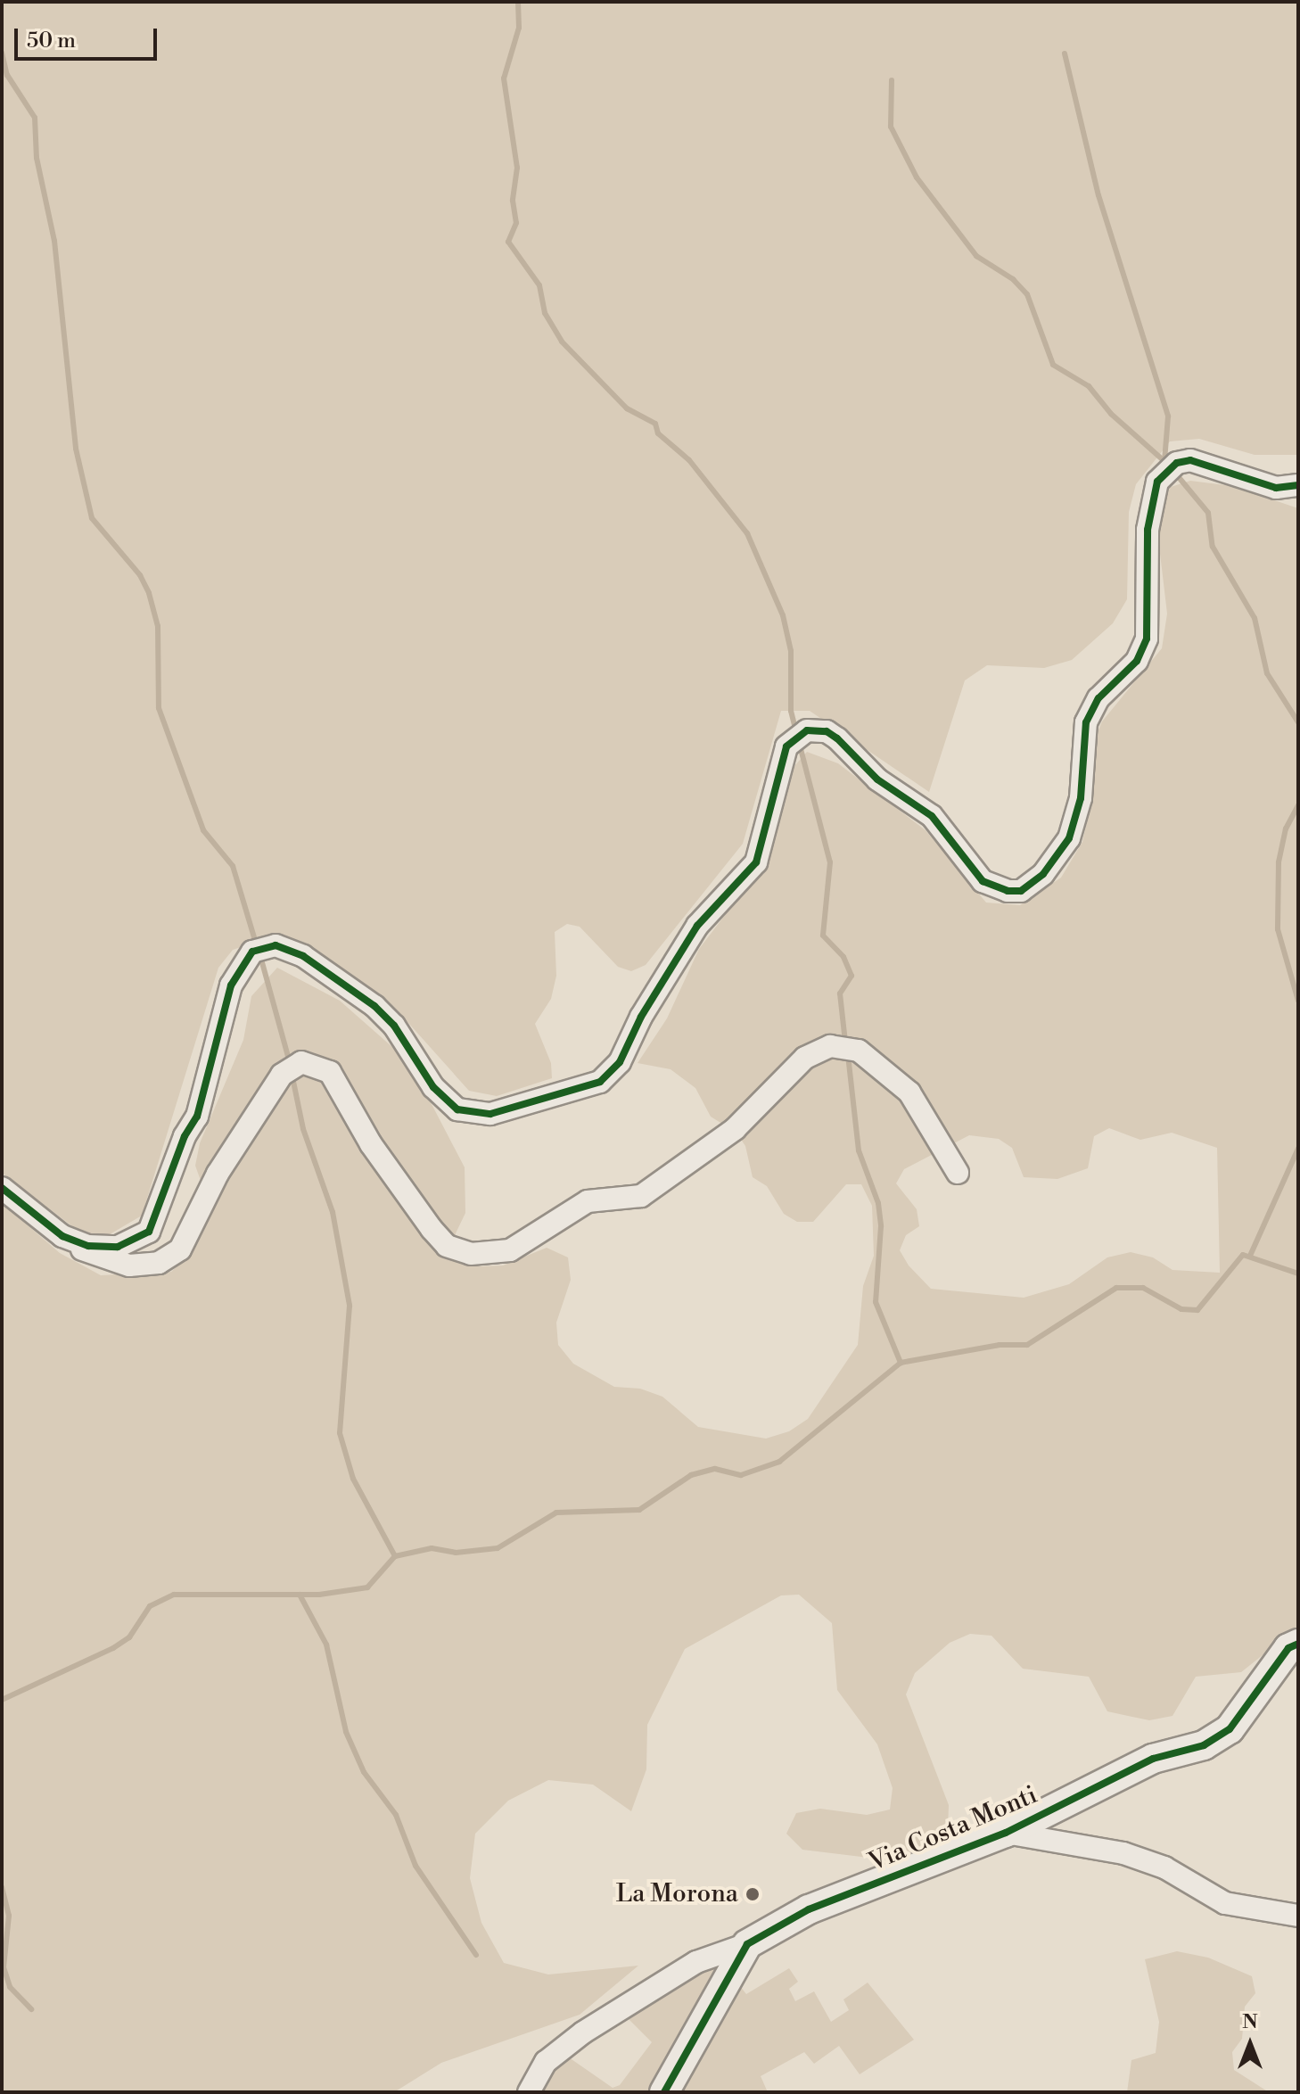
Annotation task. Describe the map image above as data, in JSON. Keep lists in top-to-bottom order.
{
  "streets": {
    "street": ["Via Costa Monti"]
  },
  "places": ["La Morona"],
  "scale_bar": "50 m",
  "north": "top"
}
